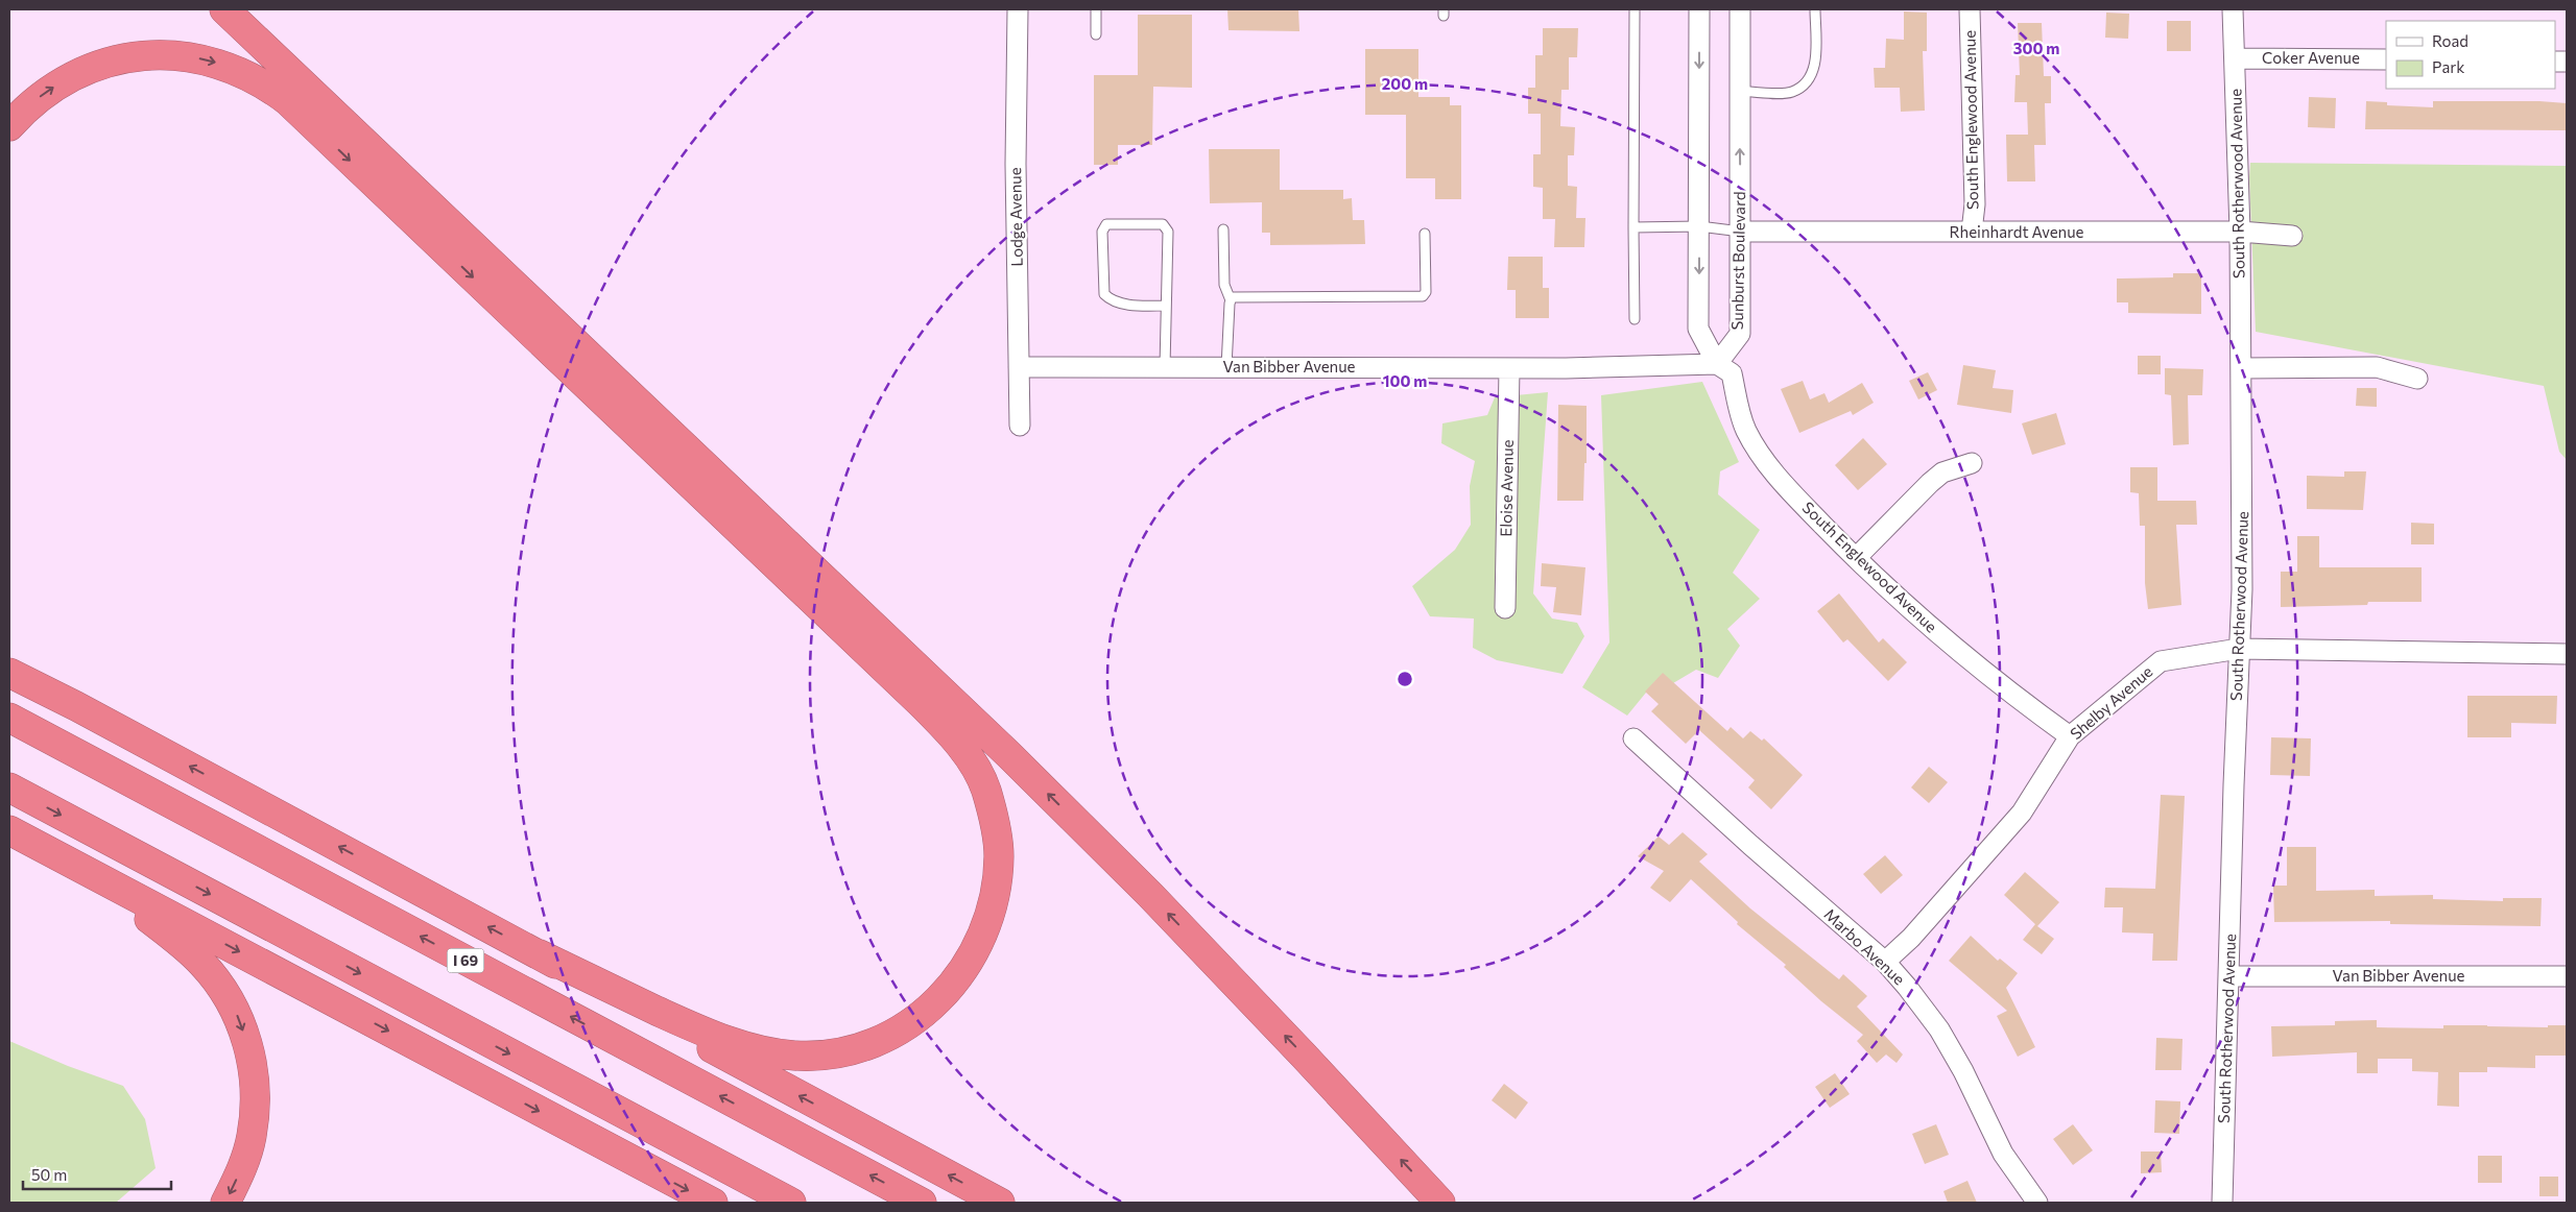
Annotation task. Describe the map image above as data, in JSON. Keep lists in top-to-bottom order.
{
  "streets": {
    "highway": ["I 69"],
    "street": [
      "Coker Avenue",
      "South Englewood Avenue",
      "South Rotherwood Avenue",
      "Lodge Avenue",
      "Rheinhardt Avenue",
      "Sunburst Boulevard",
      "Van Bibber Avenue",
      "Eloise Avenue",
      "Shelby Avenue",
      "Marbo Avenue"
    ]
  },
  "crossings": [
    ["Coker Avenue", "South Rotherwood Avenue"],
    ["South Englewood Avenue", "Rheinhardt Avenue"],
    ["South Englewood Avenue", "Sunburst Boulevard"],
    ["South Englewood Avenue", "Van Bibber Avenue"],
    ["South Englewood Avenue", "Shelby Avenue"],
    ["South Rotherwood Avenue", "Rheinhardt Avenue"],
    ["South Rotherwood Avenue", "Van Bibber Avenue"],
    ["South Rotherwood Avenue", "Shelby Avenue"],
    ["Lodge Avenue", "Van Bibber Avenue"],
    ["Rheinhardt Avenue", "Sunburst Boulevard"],
    ["Sunburst Boulevard", "Van Bibber Avenue"],
    ["Van Bibber Avenue", "Eloise Avenue"],
    ["Shelby Avenue", "Marbo Avenue"]
  ],
  "legend": ["Road", "Park"],
  "scale_bar": "50 m",
  "rings": ["300 m", "200 m", "100 m"]
}
